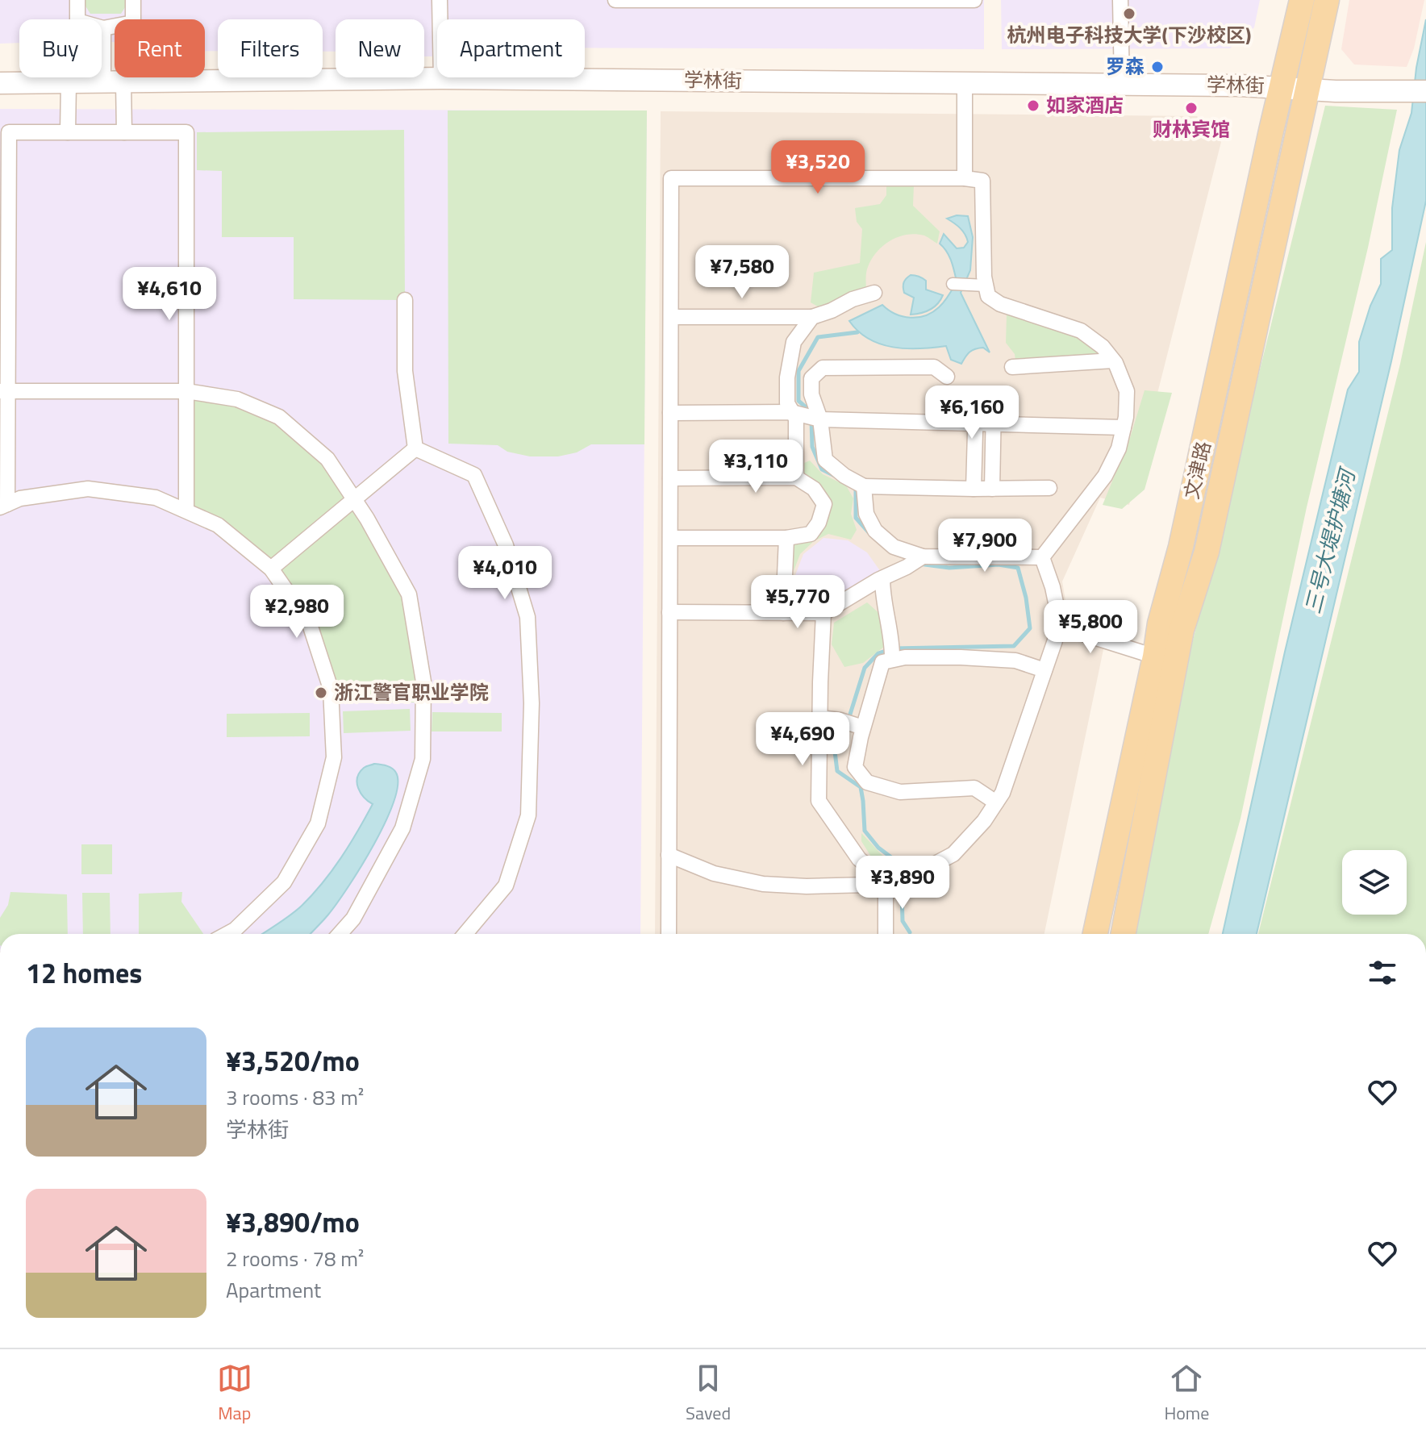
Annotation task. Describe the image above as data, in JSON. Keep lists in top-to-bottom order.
{
  "streets": {
    "main road": ["学林街", "文津路"]
  },
  "crossings": [
    ["学林街", "文津路"]
  ],
  "water": ["三号大堤护塘河"],
  "places": [
    "杭州电子科技大学(下沙校区)",
    "罗森",
    "如家酒店",
    "财林宾馆",
    "浙江警官职业学院"
  ],
  "page": {
    "chip": [
      "Buy",
      "Rent",
      "Filters",
      "New",
      "Apartment"
    ],
    "price": [
      "¥3,520",
      "¥7,580",
      "¥4,610",
      "¥6,160",
      "¥3,110",
      "¥7,900",
      "¥4,010",
      "¥5,770",
      "¥2,980",
      "¥5,800",
      "¥4,690",
      "¥3,890"
    ],
    "heading": "12 homes",
    "list": [
      {
        "name": "¥3,520/mo",
        "note": "3 rooms · 83 m² · 学林街"
      },
      {
        "name": "¥3,890/mo",
        "note": "2 rooms · 78 m² · Apartment"
      }
    ],
    "tabs": ["Map", "Saved", "Home"]
  }
}
